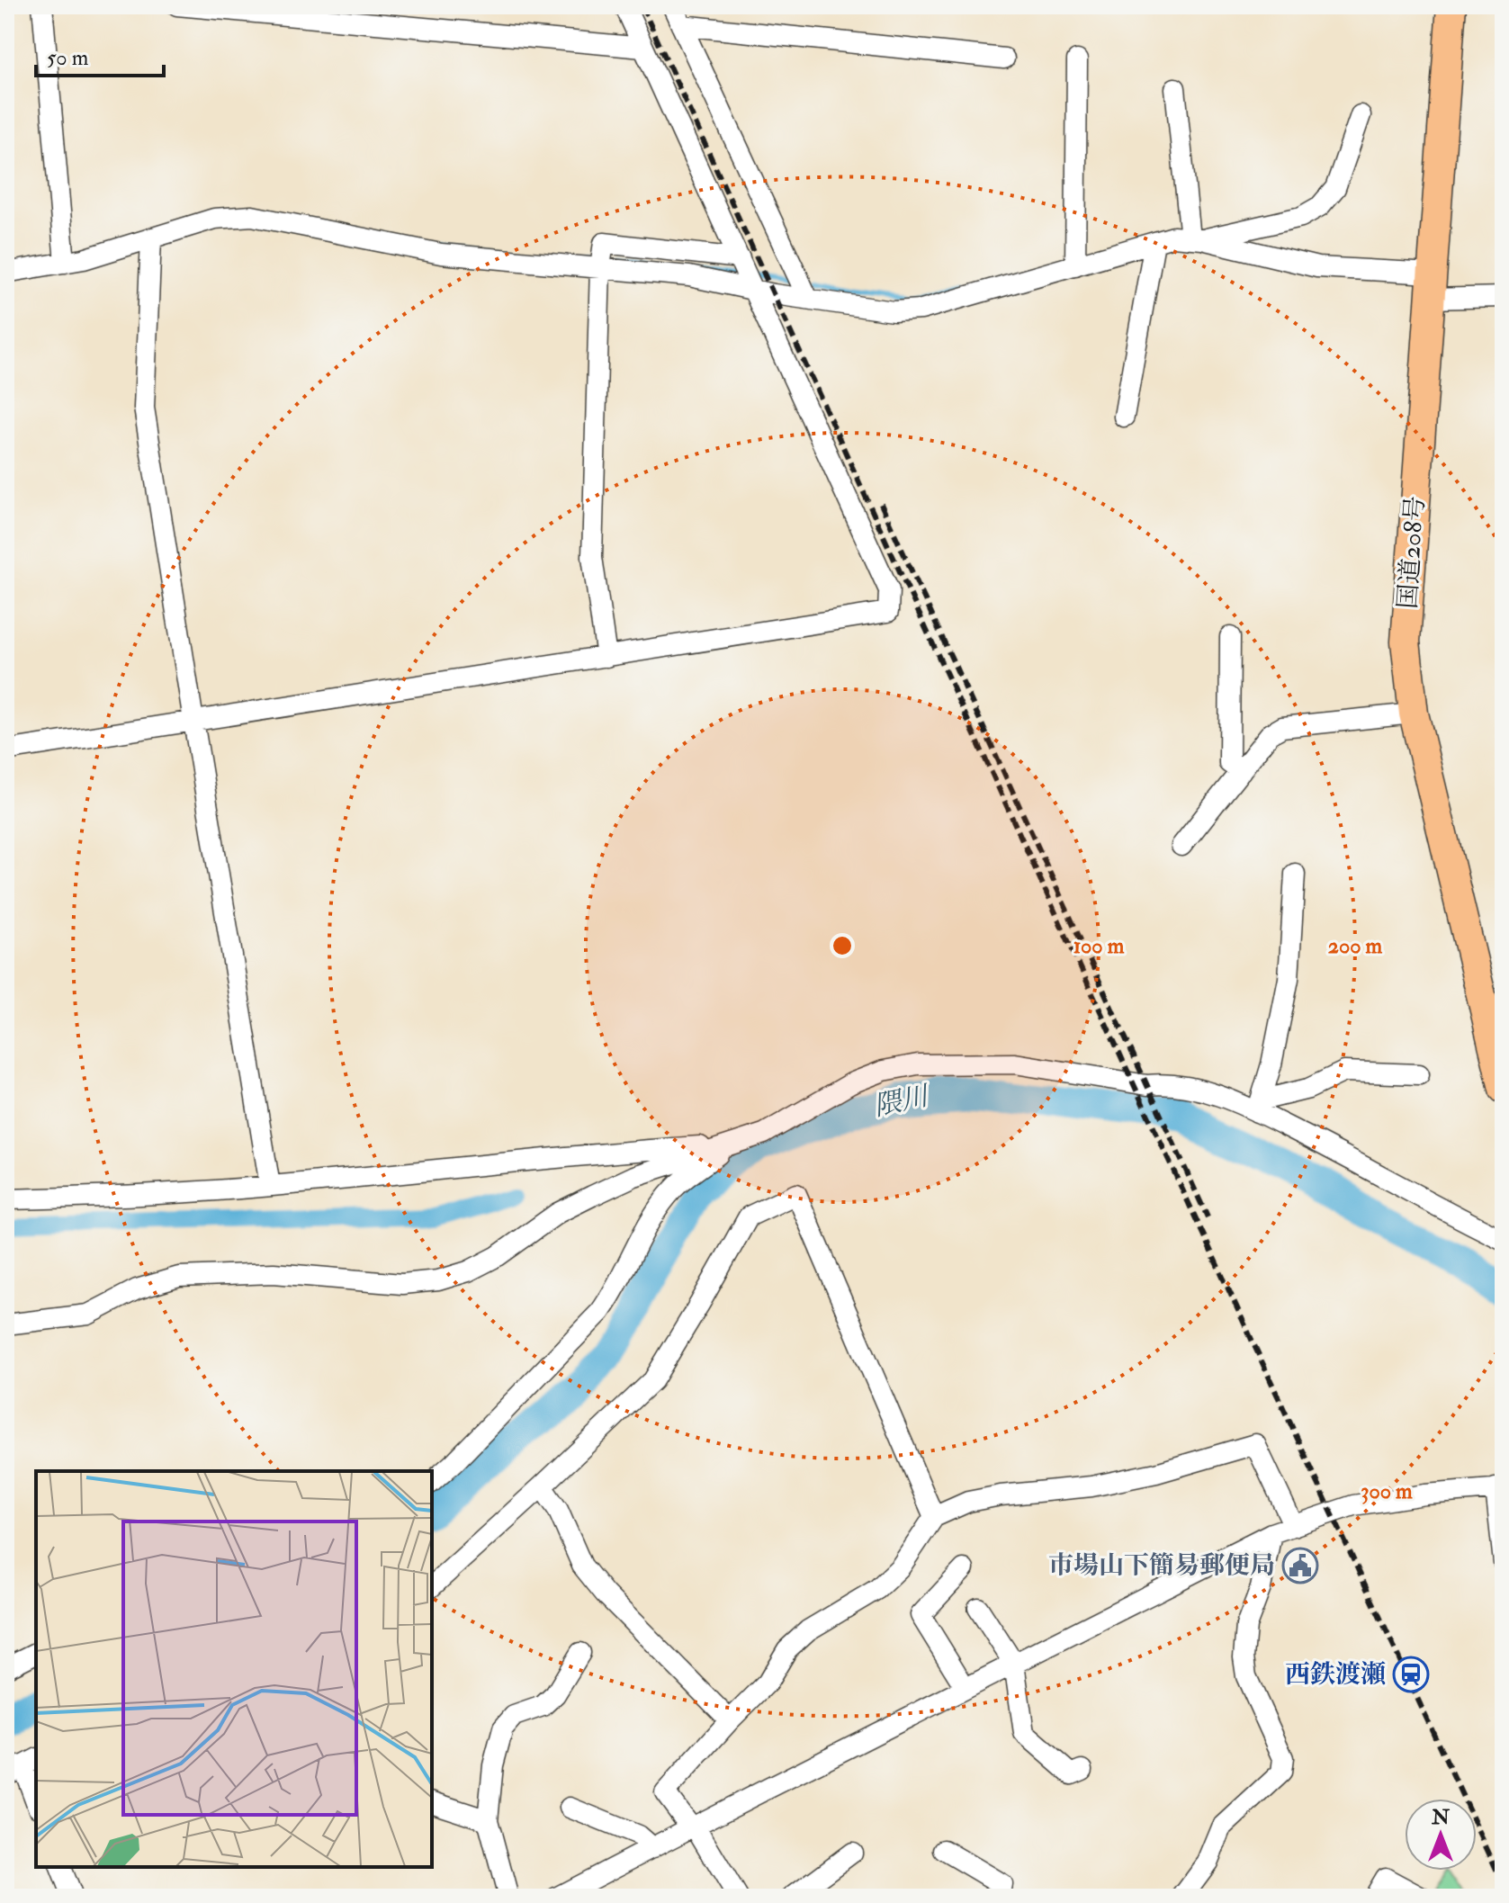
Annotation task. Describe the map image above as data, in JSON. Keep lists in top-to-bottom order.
{
  "streets": {
    "highway": ["国道208号"]
  },
  "water": ["隈川"],
  "places": {
    "public building": ["市場山下簡易郵便局"],
    "station": ["西鉄渡瀬"]
  },
  "scale_bar": "50 m",
  "north": "top",
  "rings": ["100 m", "200 m", "300 m"]
}
